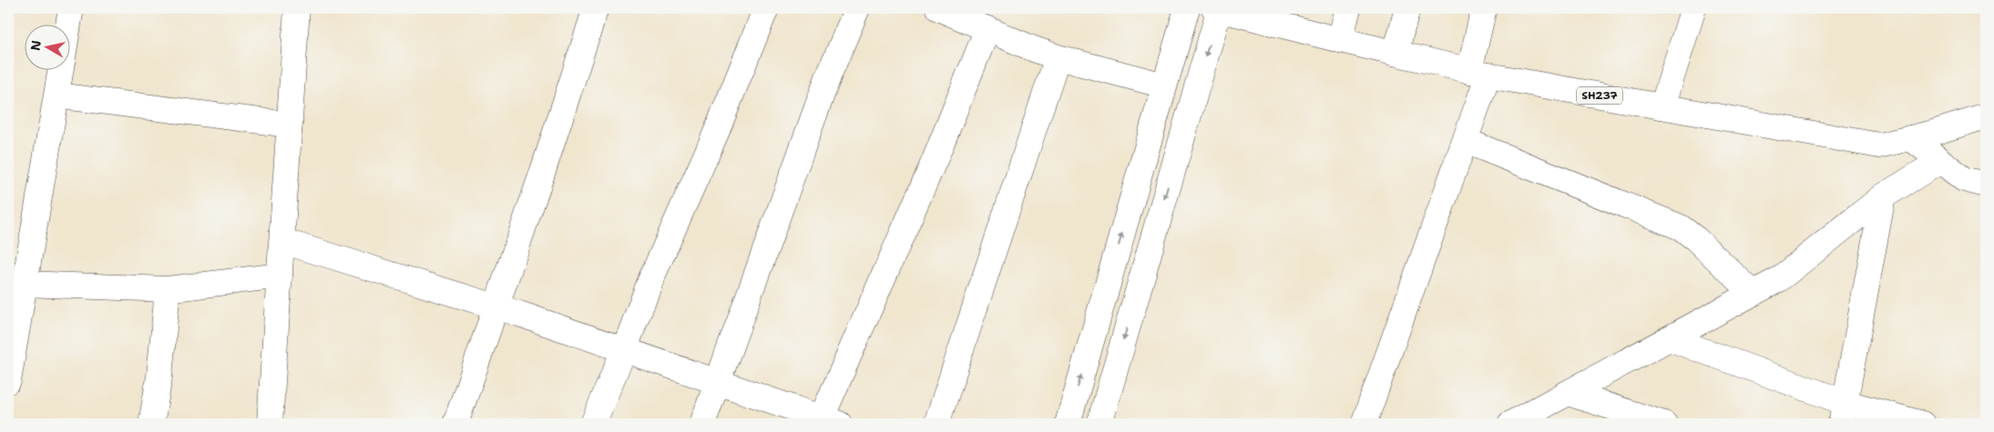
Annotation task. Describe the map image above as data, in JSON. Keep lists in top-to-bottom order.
{
  "streets": {
    "street": ["SH237"]
  },
  "north": "left"
}
